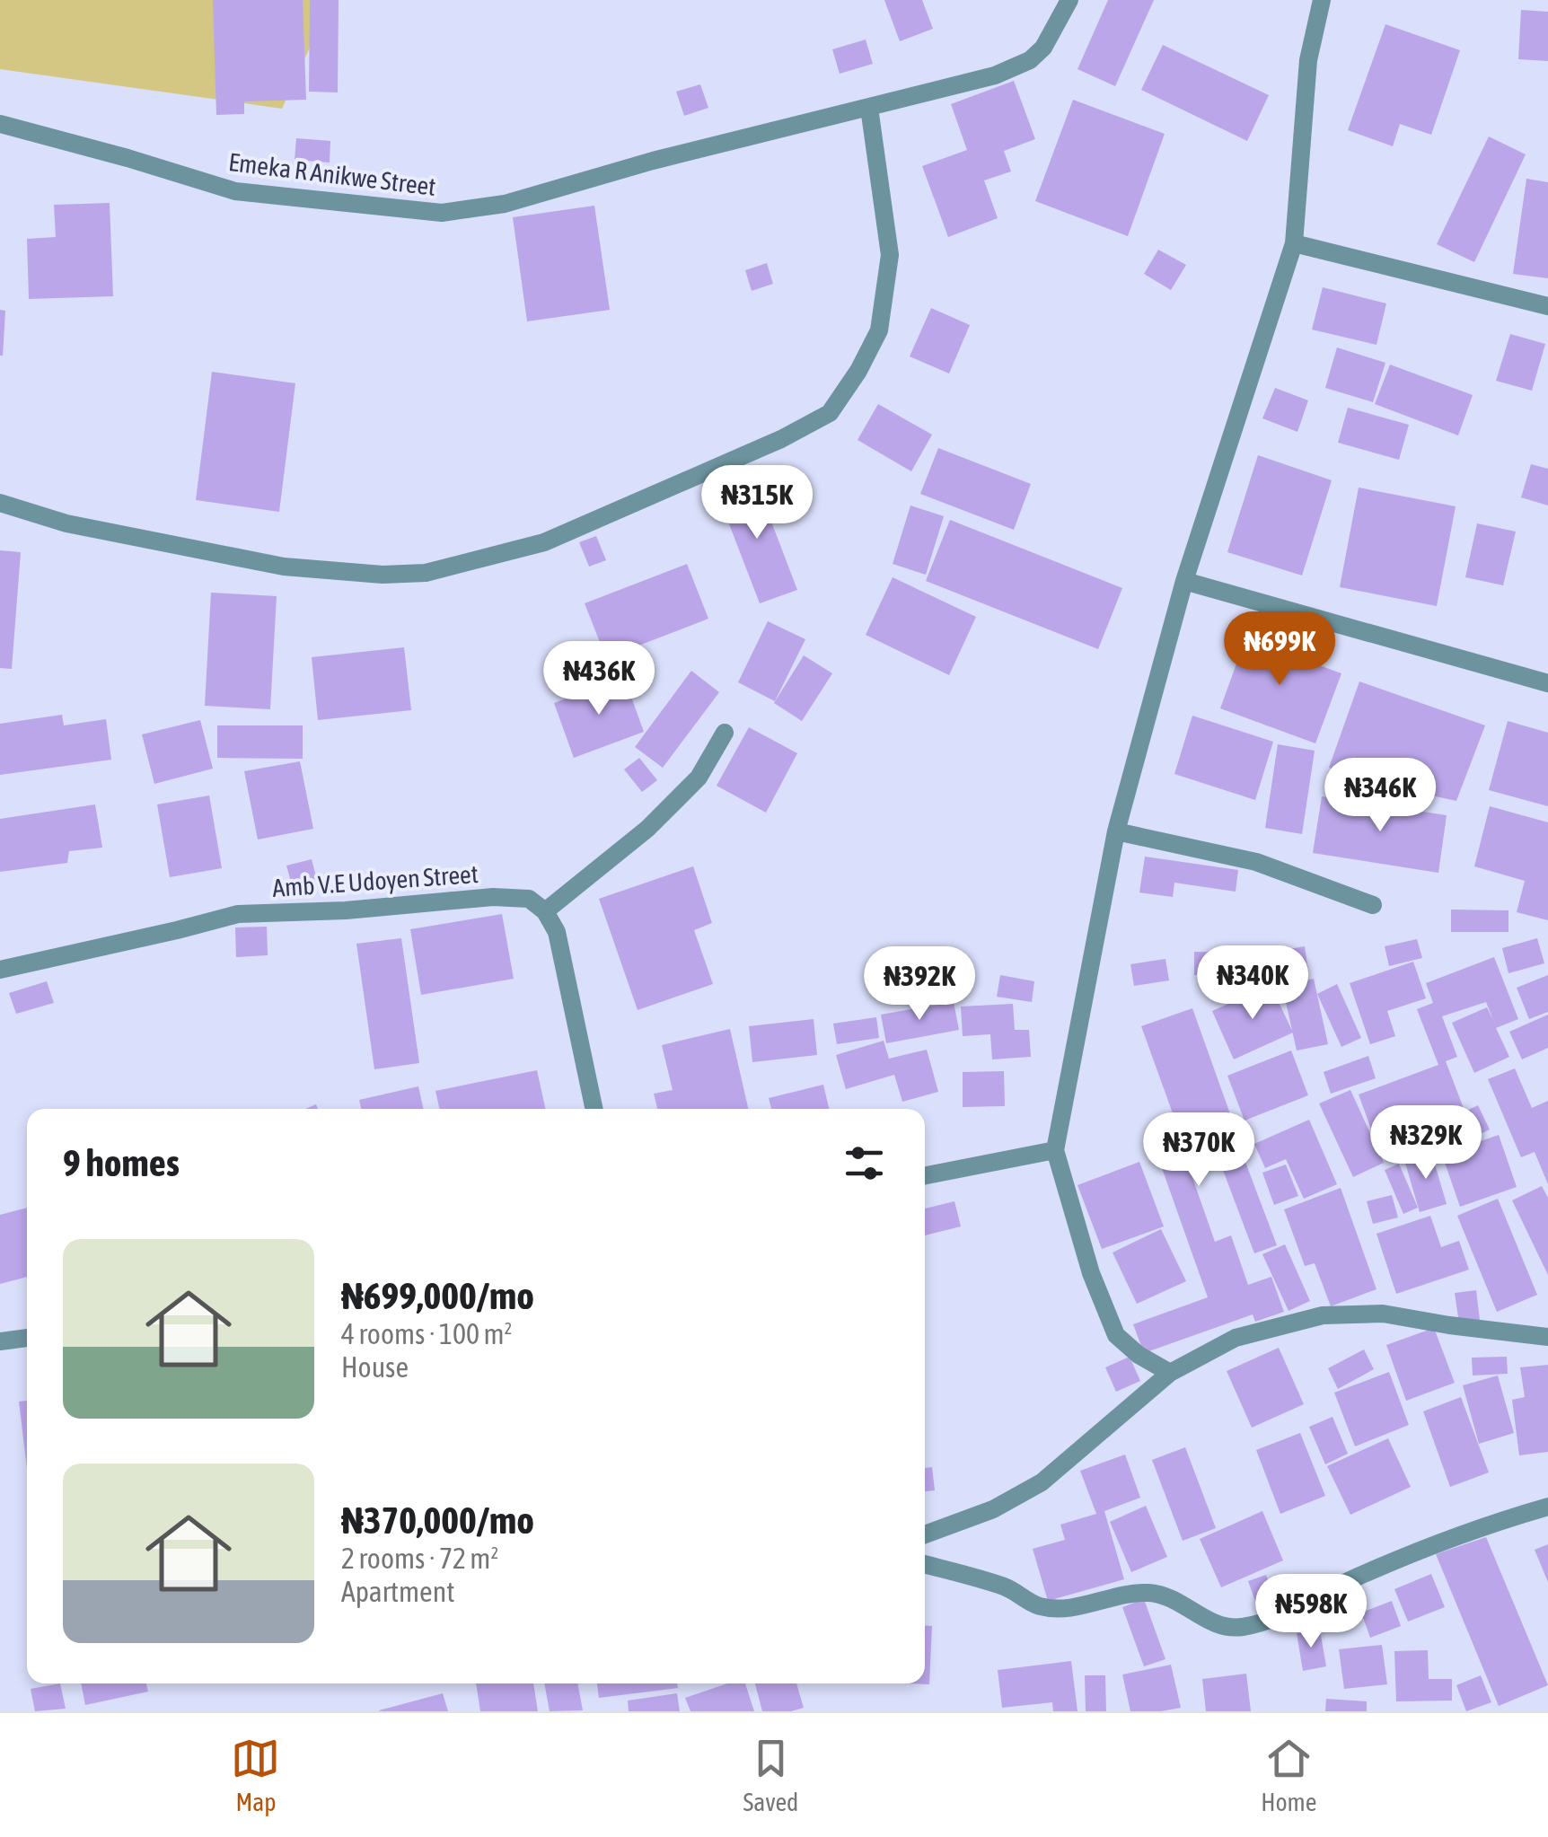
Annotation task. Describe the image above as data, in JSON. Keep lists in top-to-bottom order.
{
  "streets": {
    "street": ["Emeka R Anikwe Street", "Amb V.E Udoyen Street"]
  },
  "page": {
    "price": [
      "₦315K",
      "₦699K",
      "₦436K",
      "₦346K",
      "₦340K",
      "₦392K",
      "₦329K",
      "₦370K",
      "₦598K"
    ],
    "heading": "9 homes",
    "list": [
      {
        "name": "₦699,000/mo",
        "note": "4 rooms · 100 m² · House"
      },
      {
        "name": "₦370,000/mo",
        "note": "2 rooms · 72 m² · Apartment"
      }
    ],
    "tabs": ["Map", "Saved", "Home"]
  }
}
